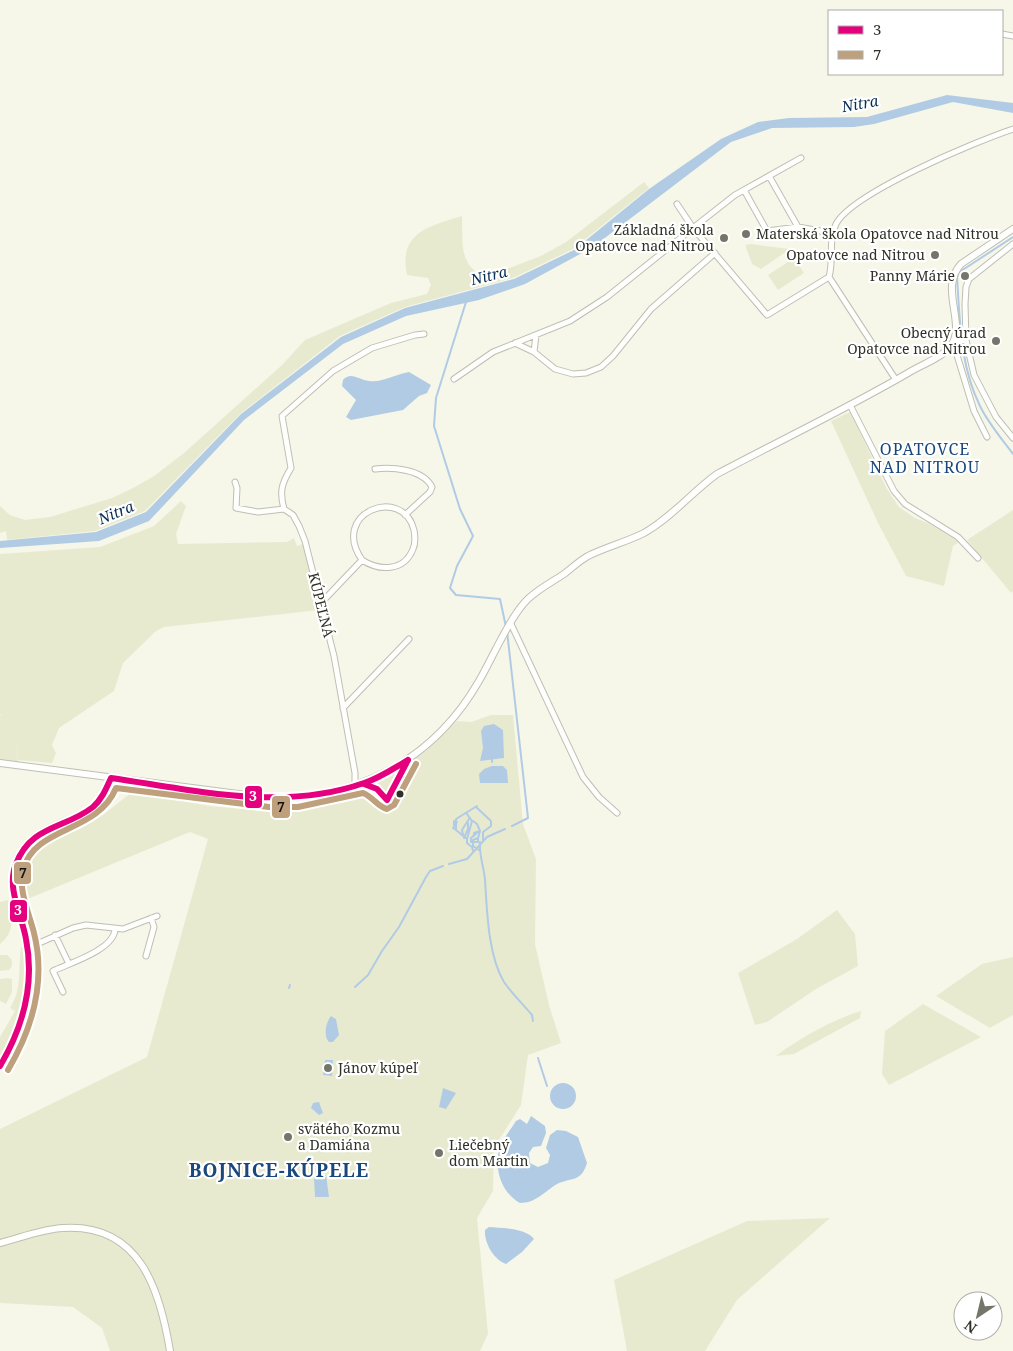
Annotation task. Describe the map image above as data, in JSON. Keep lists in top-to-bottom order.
{
  "streets": {
    "street": ["KÚPEĽNÁ"]
  },
  "districts": ["OPATOVCE NAD NITROU", "BOJNICE-KÚPELE"],
  "water": ["Nitra"],
  "places": [
    "Materská škola Opatovce nad Nitrou",
    "Základná škola Opatovce nad Nitrou",
    "Opatovce nad Nitrou",
    "Panny Márie",
    "Obecný úrad Opatovce nad Nitrou",
    "Jánov kúpeľ",
    "svätého Kozmu a Damiána",
    "Liečebný dom Martin"
  ],
  "lines": ["transit line 3", "transit line 7"],
  "legend": ["3", "7"],
  "north": "bottom left"
}
